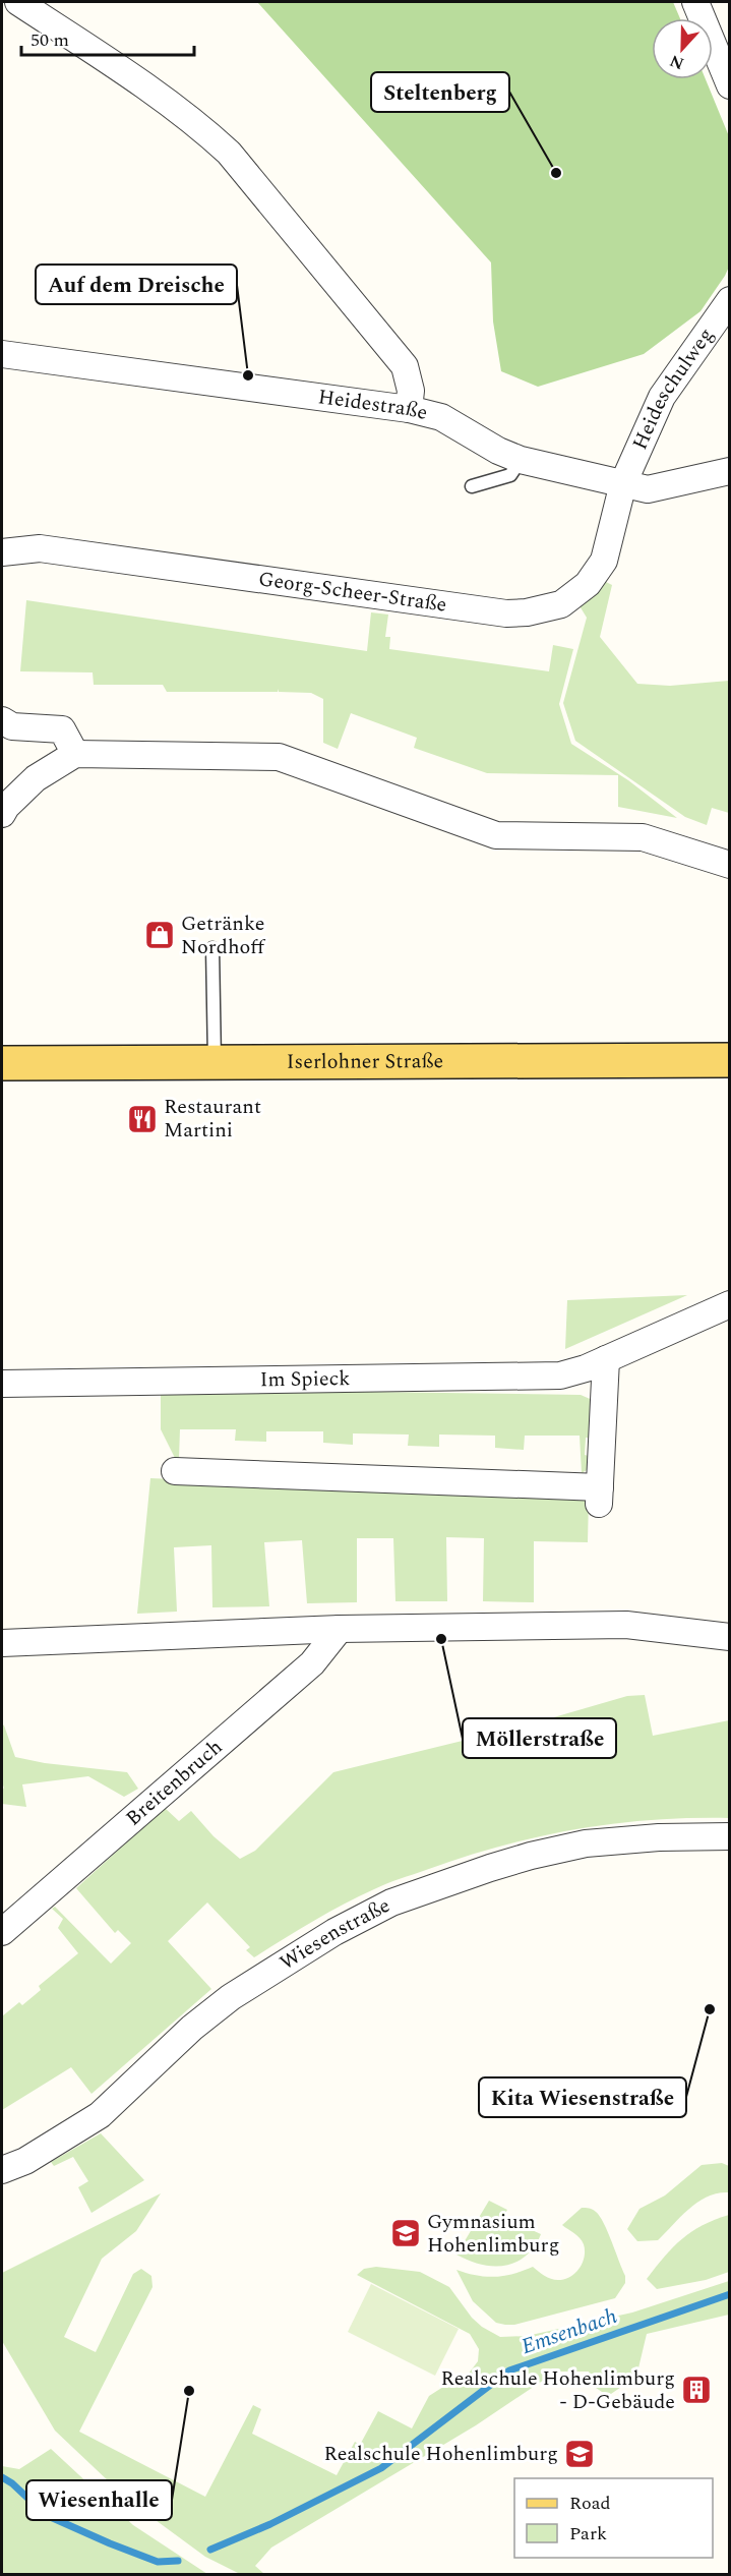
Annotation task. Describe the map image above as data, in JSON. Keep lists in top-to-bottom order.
{
  "streets": {
    "main road": ["Iserlohner Straße"],
    "street": [
      "Heideschulweg",
      "Heidestraße",
      "Georg-Scheer-Straße",
      "Im Spieck",
      "Breitenbruch",
      "Wiesenstraße"
    ]
  },
  "crossings": [
    ["Heideschulweg", "Heidestraße"],
    ["Heideschulweg", "Georg-Scheer-Straße"],
    ["Heidestraße", "Georg-Scheer-Straße"]
  ],
  "water": ["Emsenbach"],
  "places": {
    "other": [
      "Steltenberg",
      "Auf dem Dreische",
      "Möllerstraße",
      "Kita Wiesenstraße",
      "Wiesenhalle"
    ],
    "shop": ["Getränke Nordhoff"],
    "restaurant": ["Restaurant Martini"],
    "school or university": ["Gymnasium Hohenlimburg", "Realschule Hohenlimburg"],
    "building": ["Realschule Hohenlimburg - D-Gebäude"]
  },
  "legend": ["Road", "Park"],
  "scale_bar": "50 m",
  "north": "bottom"
}
